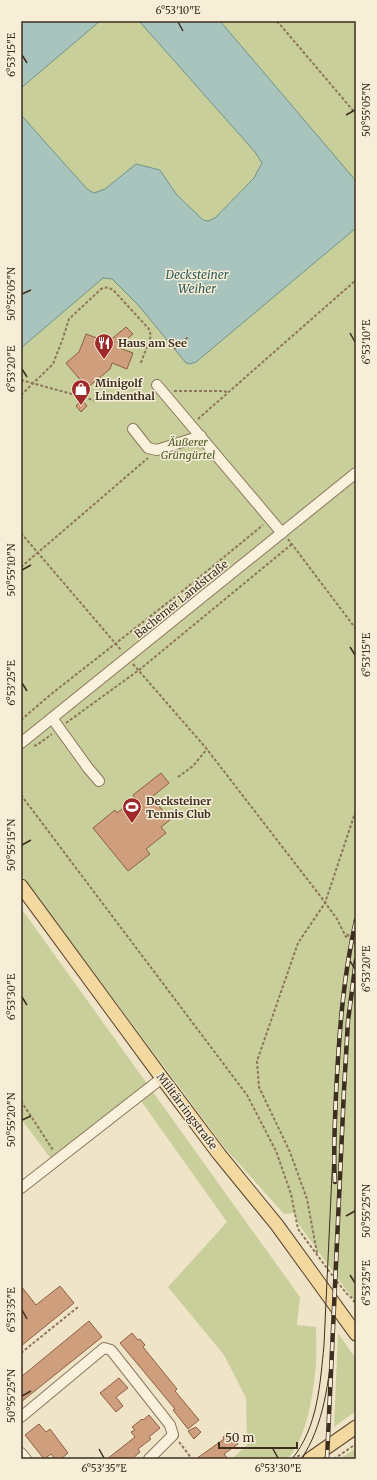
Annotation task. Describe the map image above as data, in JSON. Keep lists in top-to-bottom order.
{
  "streets": {
    "main road": ["Militärringstraße"],
    "street": ["Bachemer Landstraße"]
  },
  "water": ["Decksteiner Weiher"],
  "parks": ["Äußerer Grüngürtel"],
  "places": {
    "restaurant": ["Haus am See"],
    "shop": ["Minigolf Lindenthal"],
    "sports": ["Decksteiner Tennis Club"]
  },
  "scale_bar": "50 m",
  "coordinates": [
    "6°53'10\"E",
    "6°53'15\"E",
    "50°55'05\"N",
    "6°53'20\"E",
    "50°55'10\"N",
    "6°53'25\"E",
    "50°55'15\"N",
    "6°53'30\"E",
    "50°55'20\"N",
    "50°55'25\"N",
    "6°53'35\"E"
  ]
}
